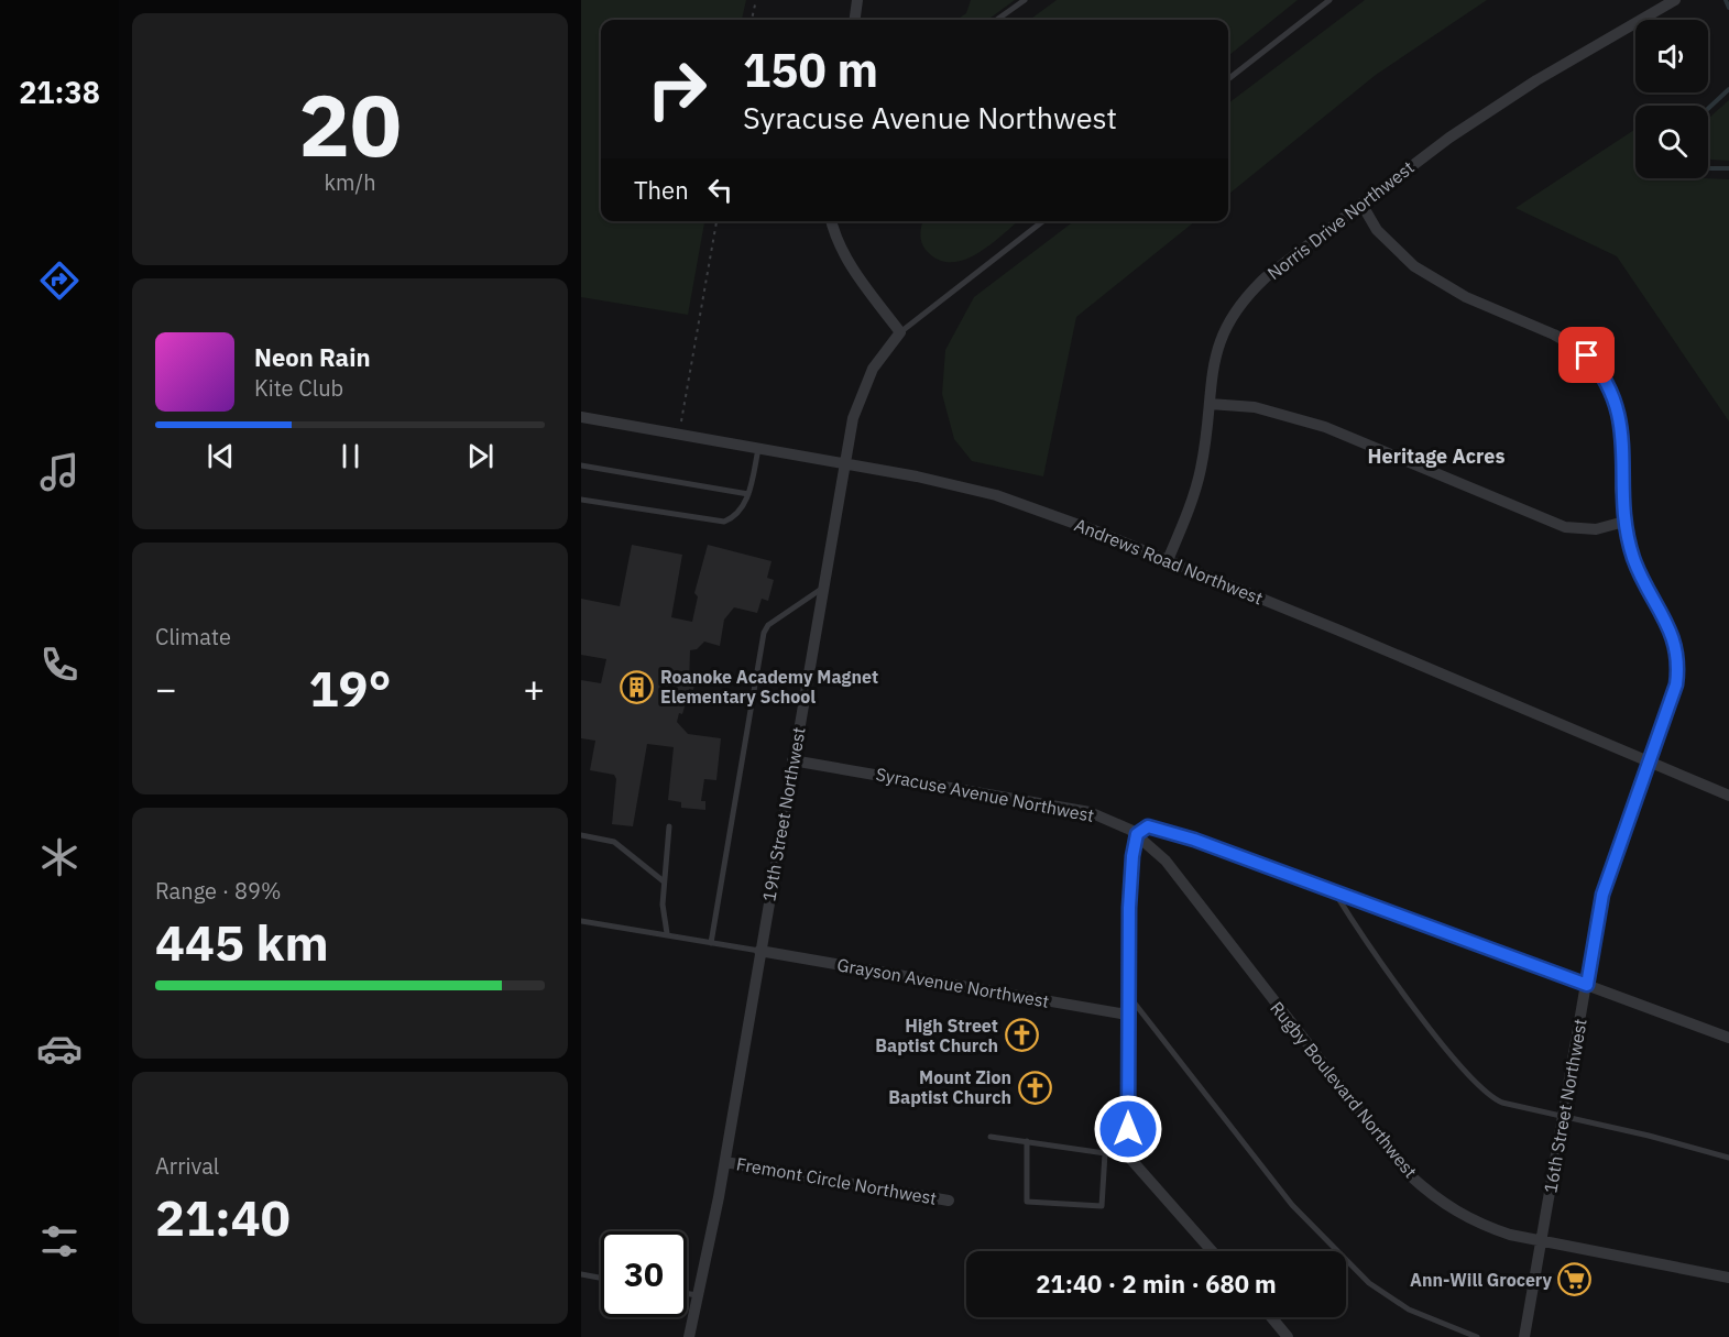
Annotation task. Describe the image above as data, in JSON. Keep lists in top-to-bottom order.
{
  "streets": {
    "street": [
      "Norris Drive Northwest",
      "Andrews Road Northwest",
      "Syracuse Avenue Northwest",
      "19th Street Northwest",
      "Grayson Avenue Northwest",
      "Rugby Boulevard Northwest",
      "16th Street Northwest",
      "Fremont Circle Northwest"
    ]
  },
  "crossings": [
    ["Norris Drive Northwest", "Andrews Road Northwest"],
    ["Norris Drive Northwest", "16th Street Northwest"],
    ["Andrews Road Northwest", "19th Street Northwest"],
    ["Andrews Road Northwest", "16th Street Northwest"],
    ["Syracuse Avenue Northwest", "19th Street Northwest"],
    ["Syracuse Avenue Northwest", "Rugby Boulevard Northwest"],
    ["19th Street Northwest", "Grayson Avenue Northwest"],
    ["19th Street Northwest", "Fremont Circle Northwest"],
    ["Rugby Boulevard Northwest", "16th Street Northwest"]
  ],
  "districts": ["Heritage Acres"],
  "places": {
    "building": ["Roanoke Academy Magnet Elementary School"],
    "church": ["High Street Baptist Church", "Mount Zion Baptist Church"],
    "supermarket": ["Ann-Will Grocery"]
  },
  "page": {
    "tabs": "21:38",
    "tile": [
      ["20", "km/h"],
      "Climate",
      ["Range · 89%", "445 km"],
      ["Arrival", "21:40"]
    ],
    "turn": ["150 m", "Syracuse Avenue Northwest"],
    "then": "Then",
    "song": ["Neon Rain", "Kite Club"],
    "heat": ["−", "19°", "+"],
    "limit": "30",
    "trip": "21:40 · 2 min · 680 m"
  }
}
